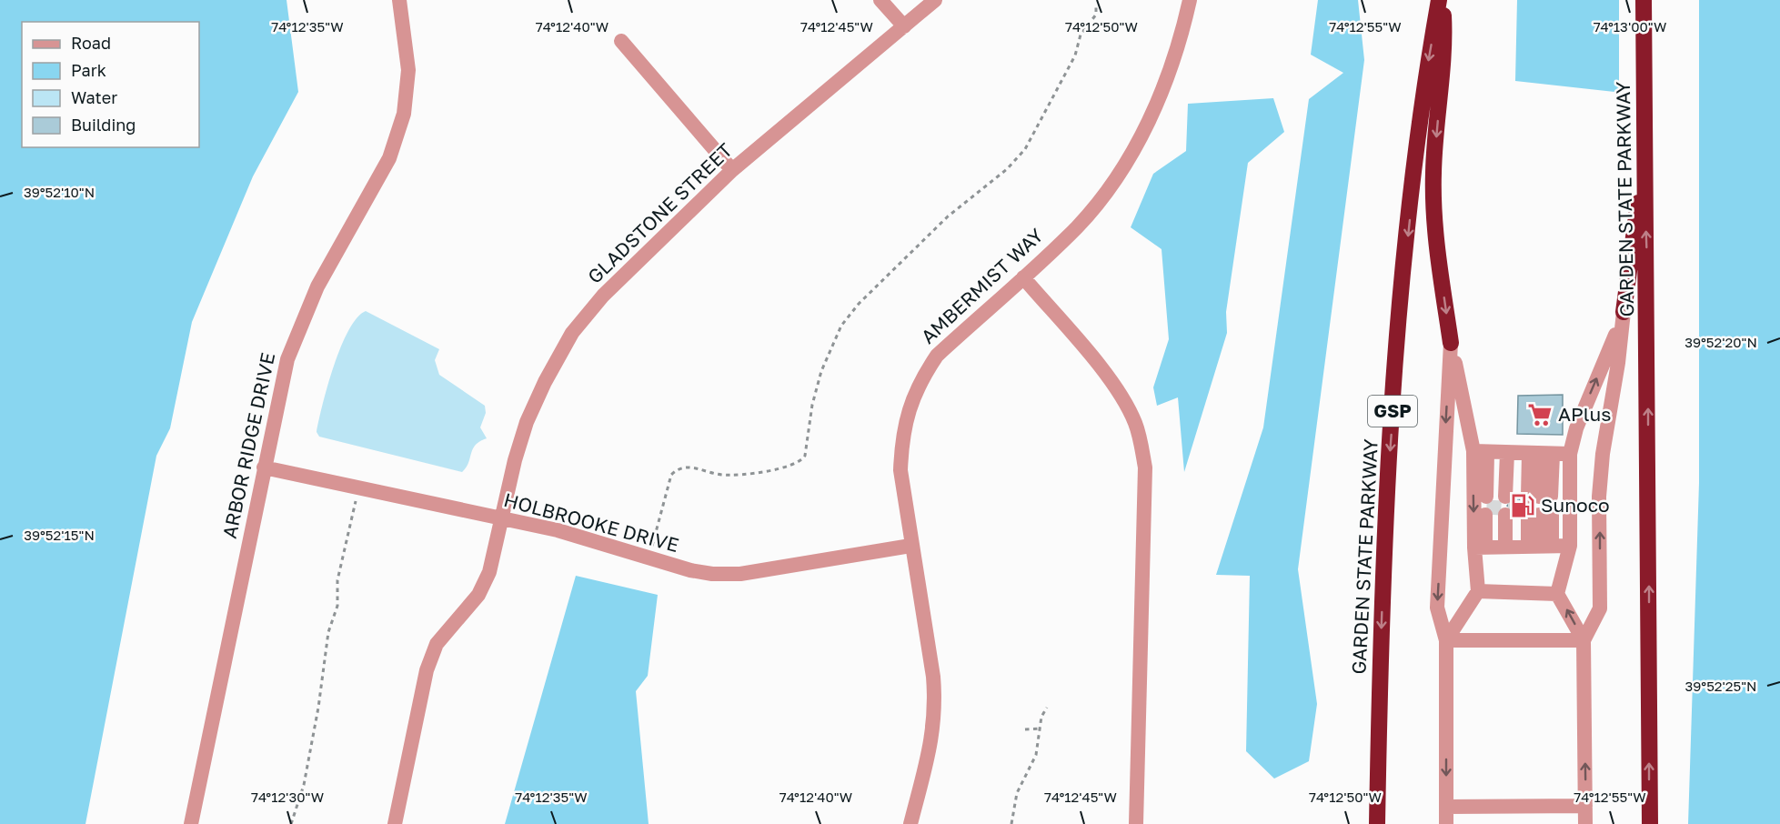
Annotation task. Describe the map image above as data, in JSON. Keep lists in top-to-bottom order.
{
  "streets": {
    "highway": ["GARDEN STATE PARKWAY", "GSP"],
    "street": [
      "GLADSTONE STREET",
      "AMBERMIST WAY",
      "ARBOR RIDGE DRIVE",
      "HOLBROOKE DRIVE"
    ]
  },
  "crossings": [
    ["GLADSTONE STREET", "HOLBROOKE DRIVE"],
    ["AMBERMIST WAY", "HOLBROOKE DRIVE"],
    ["ARBOR RIDGE DRIVE", "HOLBROOKE DRIVE"]
  ],
  "places": {
    "supermarket": ["APlus"],
    "fuel station": ["Sunoco"]
  },
  "legend": [
    "Road",
    "Park",
    "Water",
    "Building"
  ],
  "coordinates": [
    "74°12'35\"W",
    "74°12'40\"W",
    "74°12'45\"W",
    "74°12'50\"W",
    "74°12'55\"W",
    "74°13'00\"W",
    "39°52'10\"N",
    "39°52'20\"N",
    "39°52'15\"N",
    "39°52'25\"N",
    "74°12'30\"W"
  ]
}
